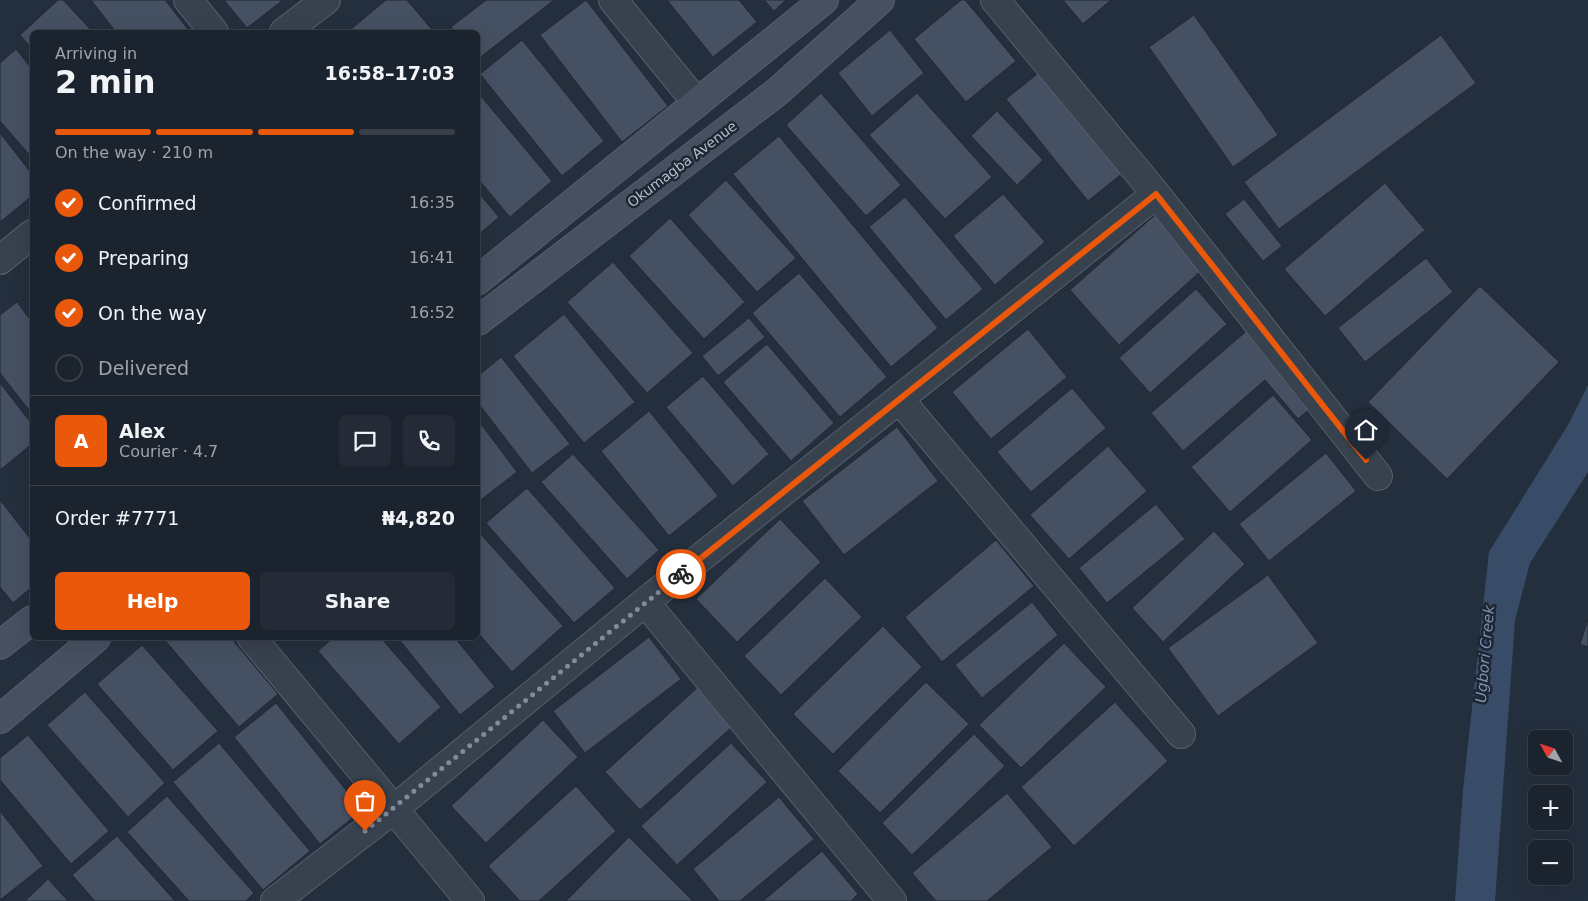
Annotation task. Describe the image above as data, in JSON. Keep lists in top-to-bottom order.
{
  "streets": {
    "main road": ["Okumagba Avenue"]
  },
  "water": ["Ugbori Creek"],
  "north": "top left",
  "page": {
    "heading": ["2 min", "Arriving in", "16:58–17:03"],
    "panel": [
      "Alex",
      "Courier · 4.7",
      "Order #7771",
      "₦4,820"
    ],
    "bar": "On the way · 210 m",
    "list": [
      ["Confirmed", "16:35"],
      ["Preparing", "16:41"],
      ["On the way", "16:52"],
      "Delivered"
    ],
    "round": "A",
    "buttons": ["Help", "Share"],
    "map_buttons": ["+", "−"]
  }
}
